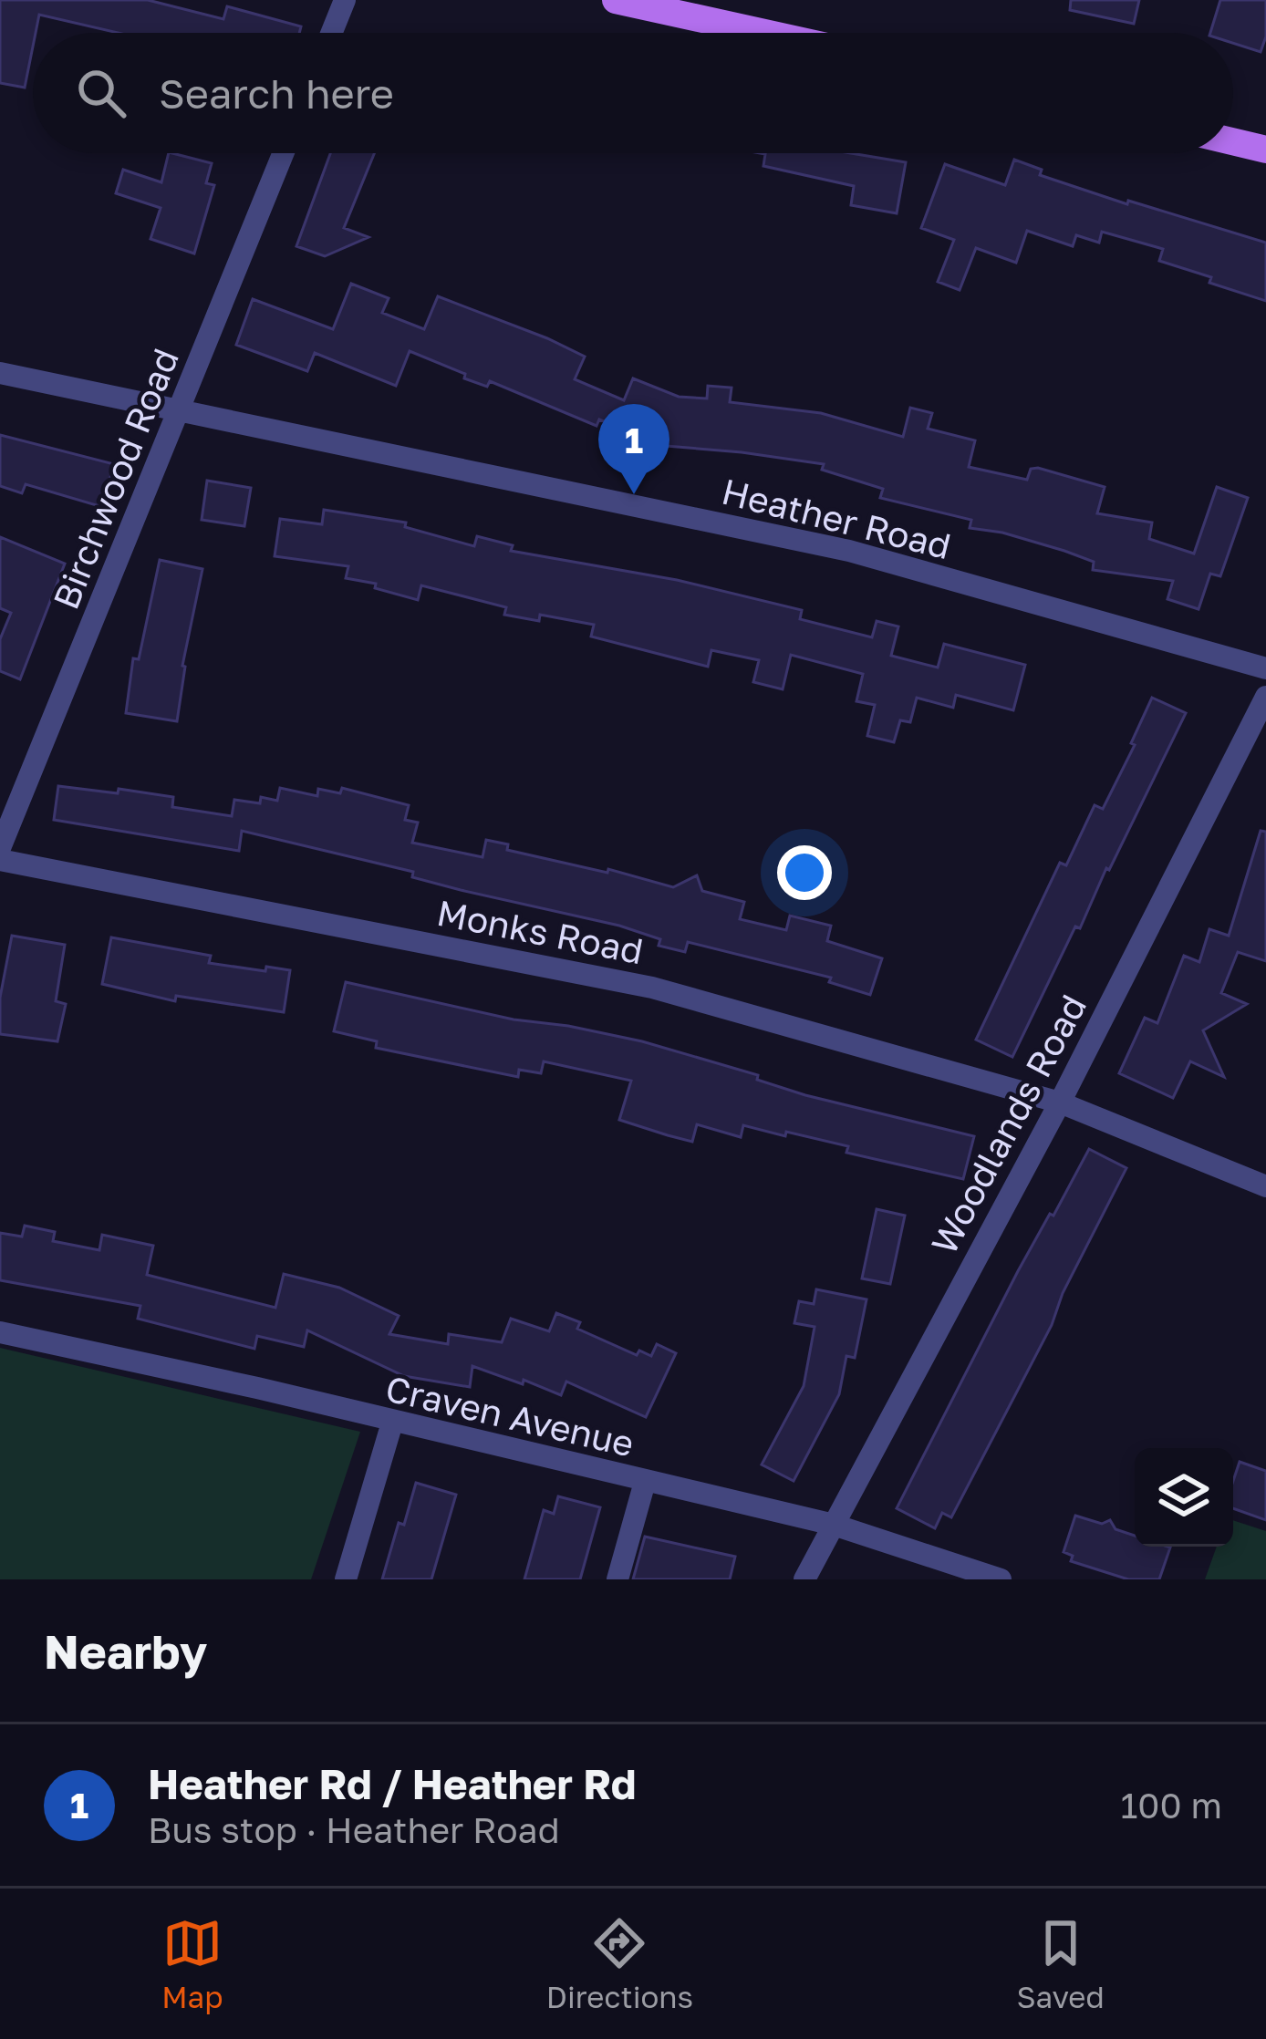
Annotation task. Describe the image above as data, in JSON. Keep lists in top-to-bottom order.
{
  "streets": {
    "street": [
      "Birchwood Road",
      "Heather Road",
      "Monks Road",
      "Woodlands Road",
      "Craven Avenue"
    ]
  },
  "crossings": [
    ["Birchwood Road", "Heather Road"],
    ["Monks Road", "Woodlands Road"],
    ["Woodlands Road", "Craven Avenue"]
  ],
  "page": {
    "search": "Search here",
    "pins": "1",
    "heading": "Nearby",
    "list": [
      {
        "mark": "1",
        "name": "Heather Rd / Heather Rd",
        "note": "Bus stop · Heather Road",
        "value": "100 m"
      }
    ],
    "nav": ["Map", "Directions", "Saved"]
  }
}
